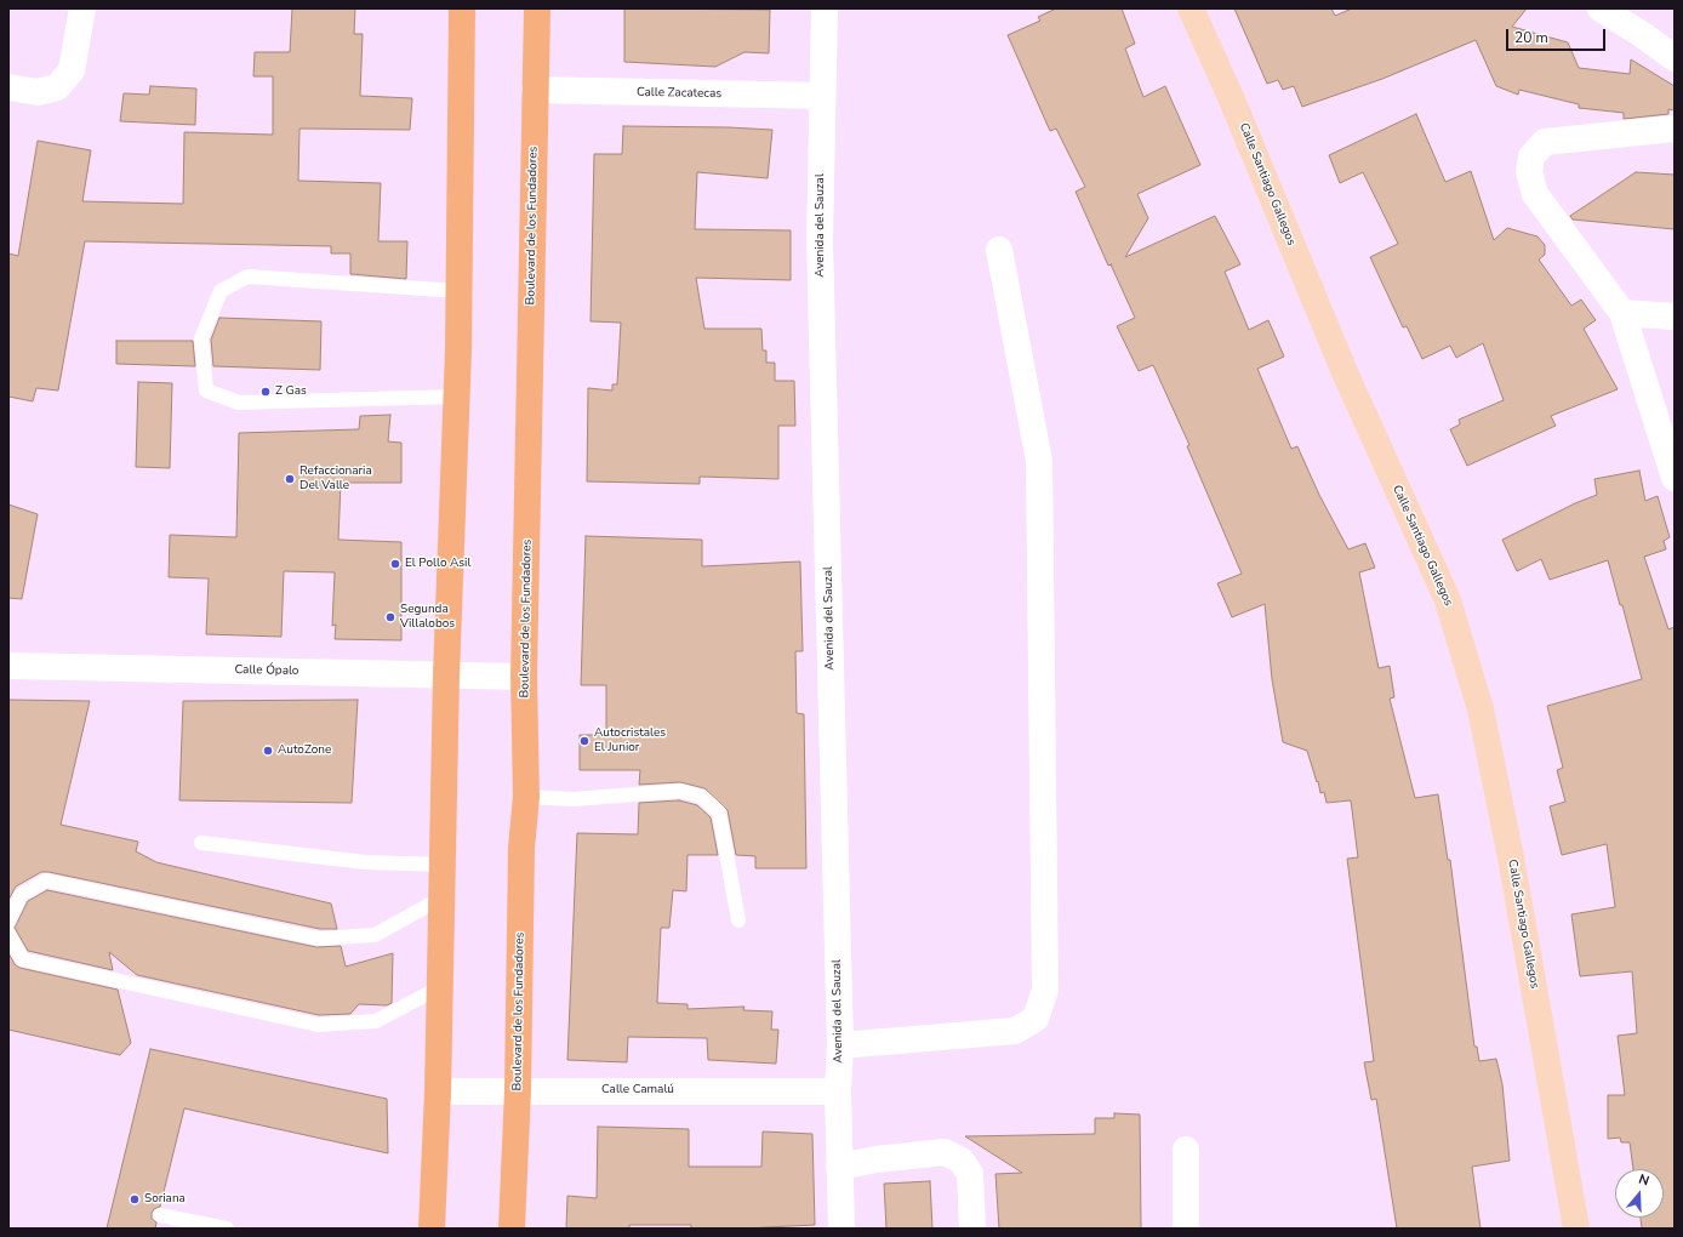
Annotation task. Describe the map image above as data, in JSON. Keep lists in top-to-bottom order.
{
  "streets": {
    "main road": ["Boulevard de los Fundadores"],
    "street": [
      "Calle Zacatecas",
      "Calle Santiago Gallegos",
      "Avenida del Sauzal",
      "Calle Ópalo",
      "Calle Camalú"
    ]
  },
  "crossings": [
    ["Calle Zacatecas", "Boulevard de los Fundadores"],
    ["Calle Zacatecas", "Avenida del Sauzal"],
    ["Boulevard de los Fundadores", "Calle Ópalo"],
    ["Boulevard de los Fundadores", "Calle Camalú"],
    ["Avenida del Sauzal", "Calle Camalú"]
  ],
  "places": [
    "Z Gas",
    "Refaccionaria Del Valle",
    "El Pollo Asil",
    "Segunda Villalobos",
    "Autocristales El Junior",
    "AutoZone",
    "Soriana"
  ],
  "scale_bar": "20 m",
  "north": "top"
}
